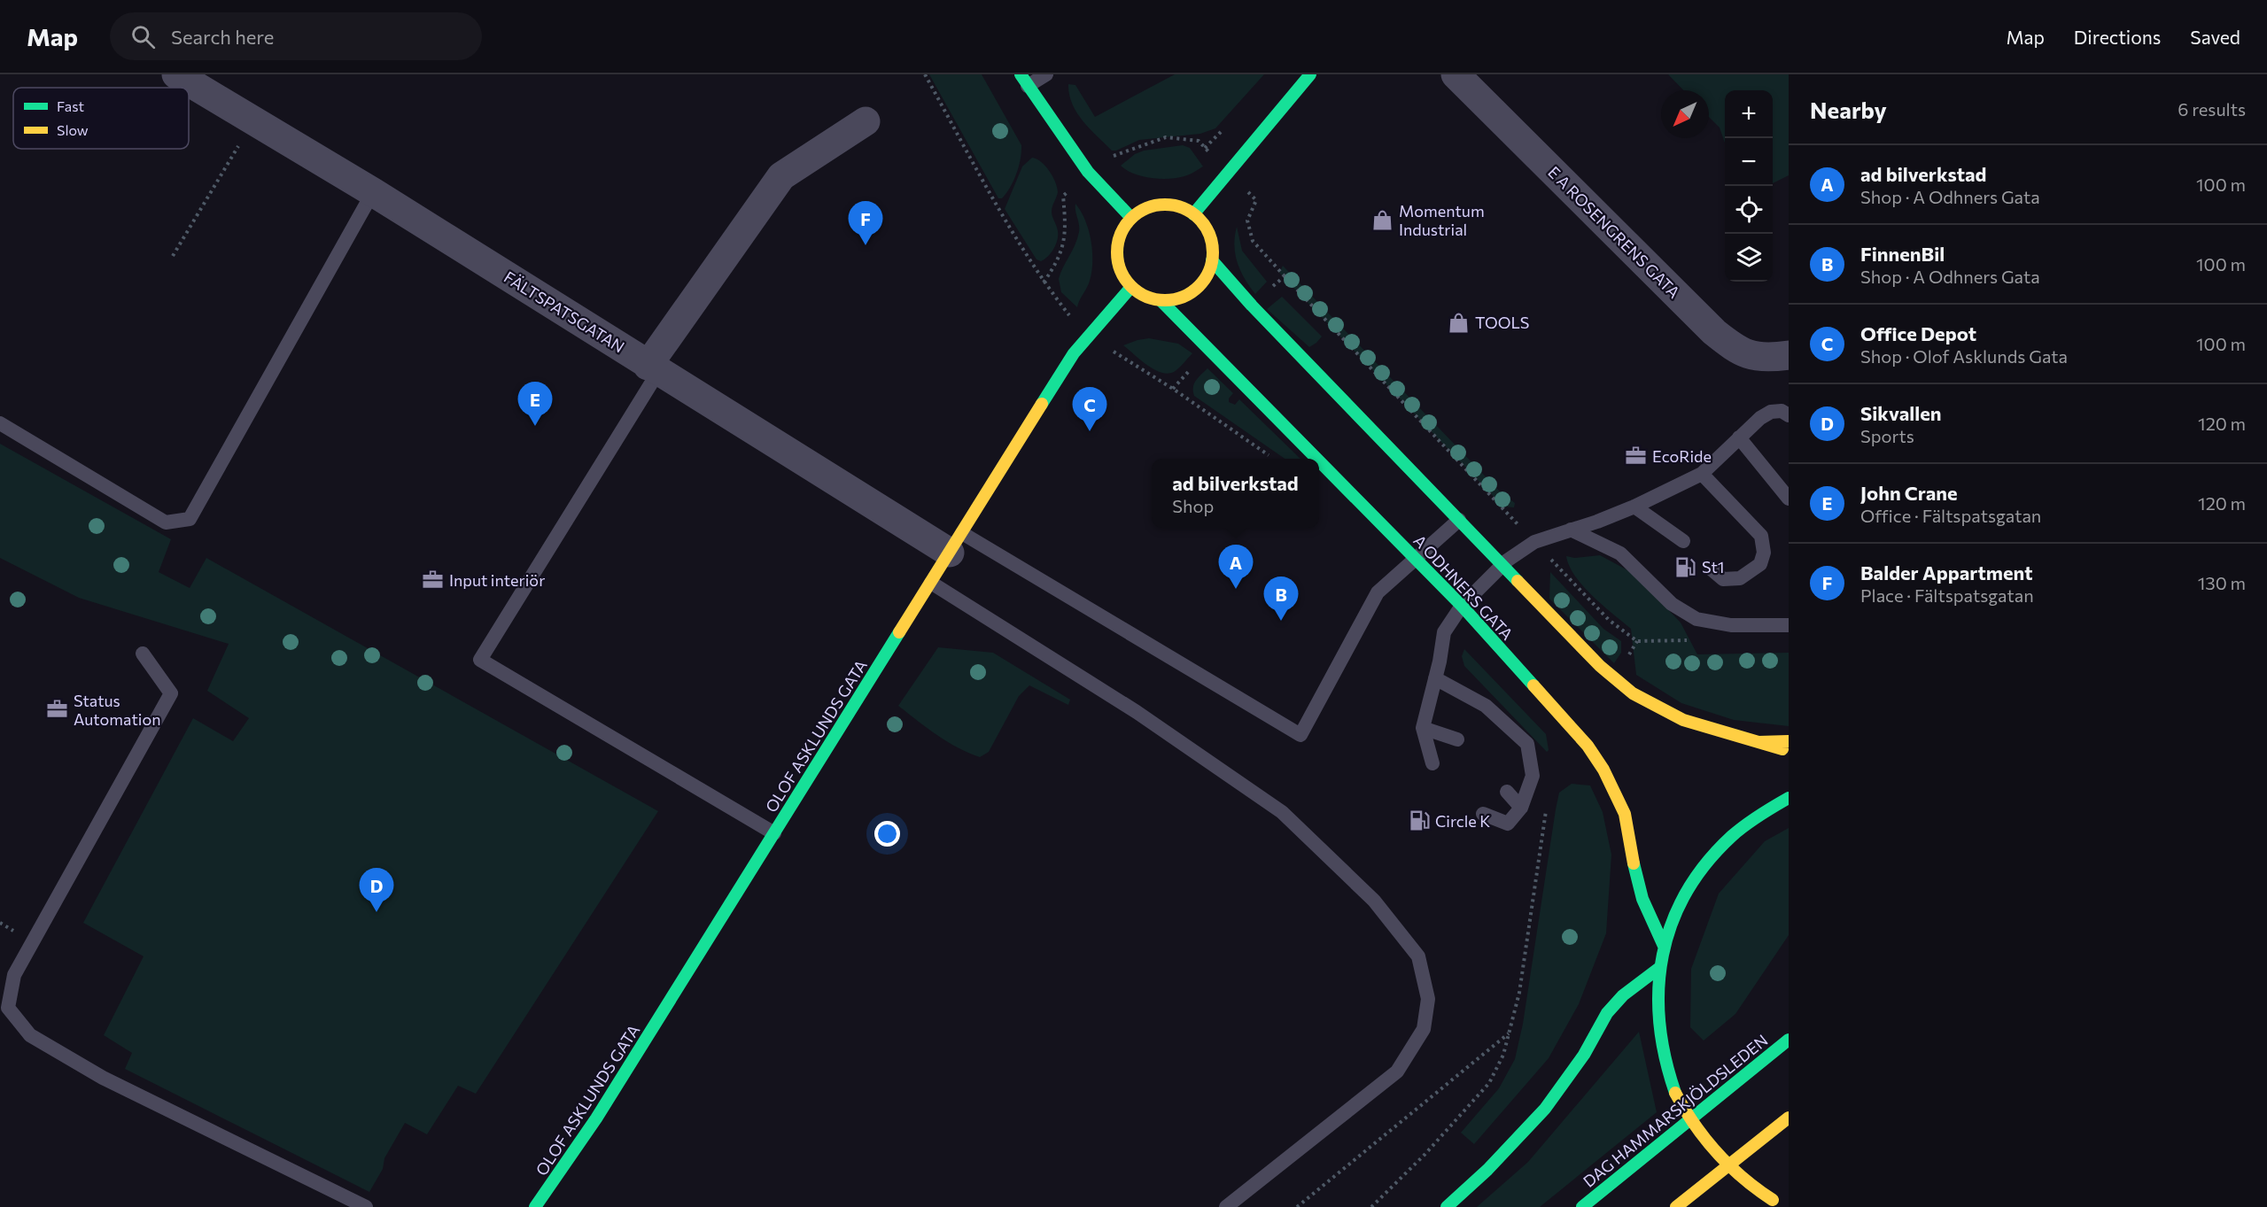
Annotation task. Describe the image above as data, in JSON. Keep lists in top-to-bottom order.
{
  "streets": {
    "street": [
      "E A ROSENGRENS GATA",
      "FÄLTSPATSGATAN",
      "A ODHNERS GATA",
      "OLOF ASKLUNDS GATA",
      "DAG HAMMARSKJÖLDSLEDEN"
    ]
  },
  "crossings": [
    ["FÄLTSPATSGATAN", "OLOF ASKLUNDS GATA"],
    ["A ODHNERS GATA", "OLOF ASKLUNDS GATA"]
  ],
  "places": {
    "shop": ["Momentum Industrial", "TOOLS"],
    "office": ["EcoRide", "Input interiör", "Status Automation"],
    "fuel station": ["St1", "Circle K"]
  },
  "legend": ["Fast", "Slow"],
  "north": "bottom left",
  "page": {
    "header": "Map",
    "search": "Search here",
    "nav": ["Map", "Directions", "Saved"],
    "heading": ["Nearby", "6 results"],
    "map_buttons": ["+", "−"],
    "list": [
      {
        "mark": "A",
        "name": "ad bilverkstad",
        "note": "Shop · A Odhners Gata",
        "value": "100 m"
      },
      {
        "mark": "B",
        "name": "FinnenBil",
        "note": "Shop · A Odhners Gata",
        "value": "100 m"
      },
      {
        "mark": "C",
        "name": "Office Depot",
        "note": "Shop · Olof Asklunds Gata",
        "value": "100 m"
      },
      {
        "mark": "D",
        "name": "Sikvallen",
        "note": "Sports",
        "value": "120 m"
      },
      {
        "mark": "E",
        "name": "John Crane",
        "note": "Office · Fältspatsgatan",
        "value": "120 m"
      },
      {
        "mark": "F",
        "name": "Balder Appartment",
        "note": "Place · Fältspatsgatan",
        "value": "130 m"
      }
    ],
    "pins": [
      "F",
      "E",
      "C",
      "A",
      "B",
      "D"
    ],
    "popup": ["ad bilverkstad", "Shop"]
  }
}
